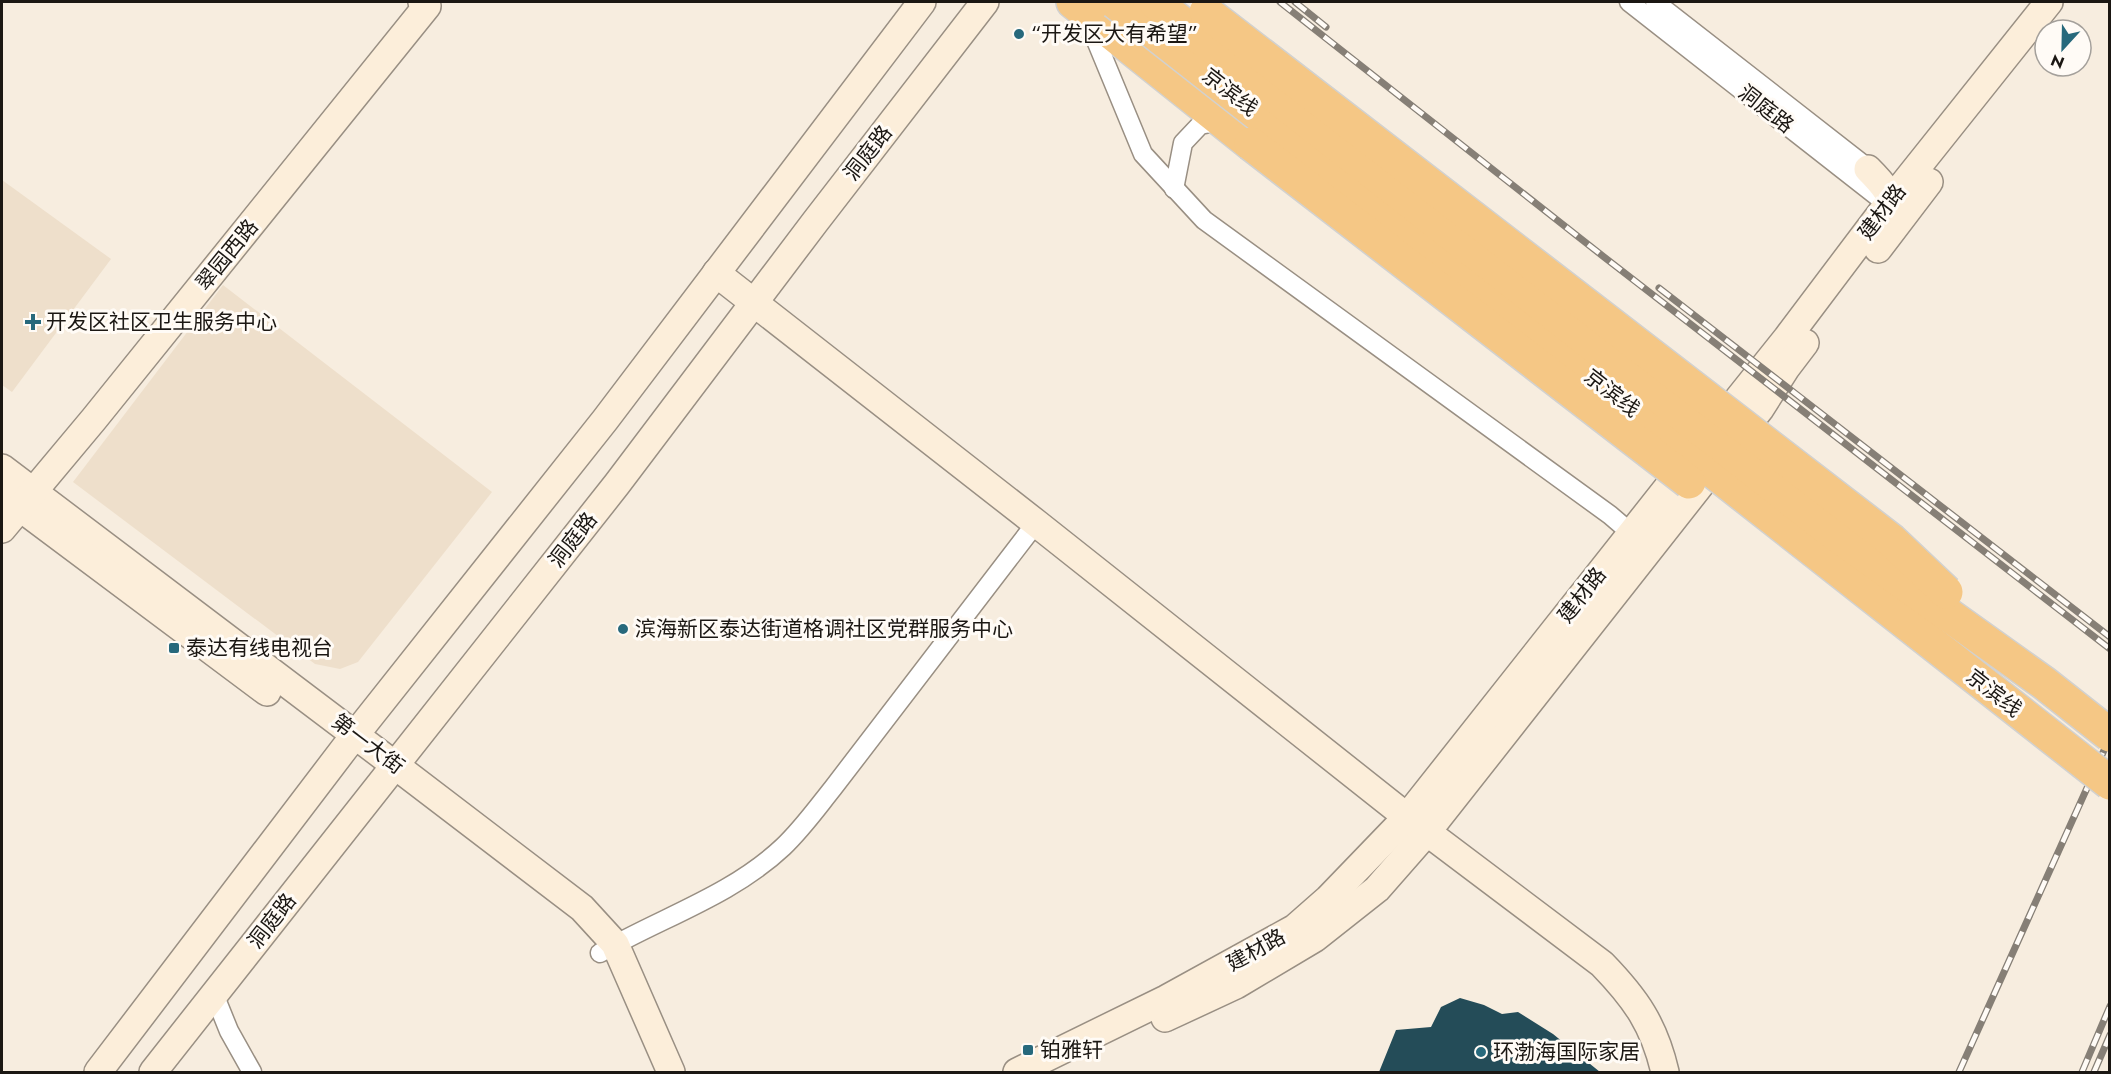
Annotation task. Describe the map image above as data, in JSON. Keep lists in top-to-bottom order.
{
  "streets": {
    "highway": ["京滨线"],
    "street": [
      "洞庭路",
      "建材路",
      "翠园西路",
      "第一大街"
    ]
  },
  "crossings": [
    ["洞庭路", "第一大街"],
    ["翠园西路", "第一大街"]
  ],
  "places": {
    "other": ["“开发区大有希望”", "滨海新区泰达街道格调社区党群服务中心", "环渤海国际家居"],
    "health": ["开发区社区卫生服务中心"],
    "transit": ["泰达有线电视台", "铂雅轩"]
  },
  "north": "bottom"
}
